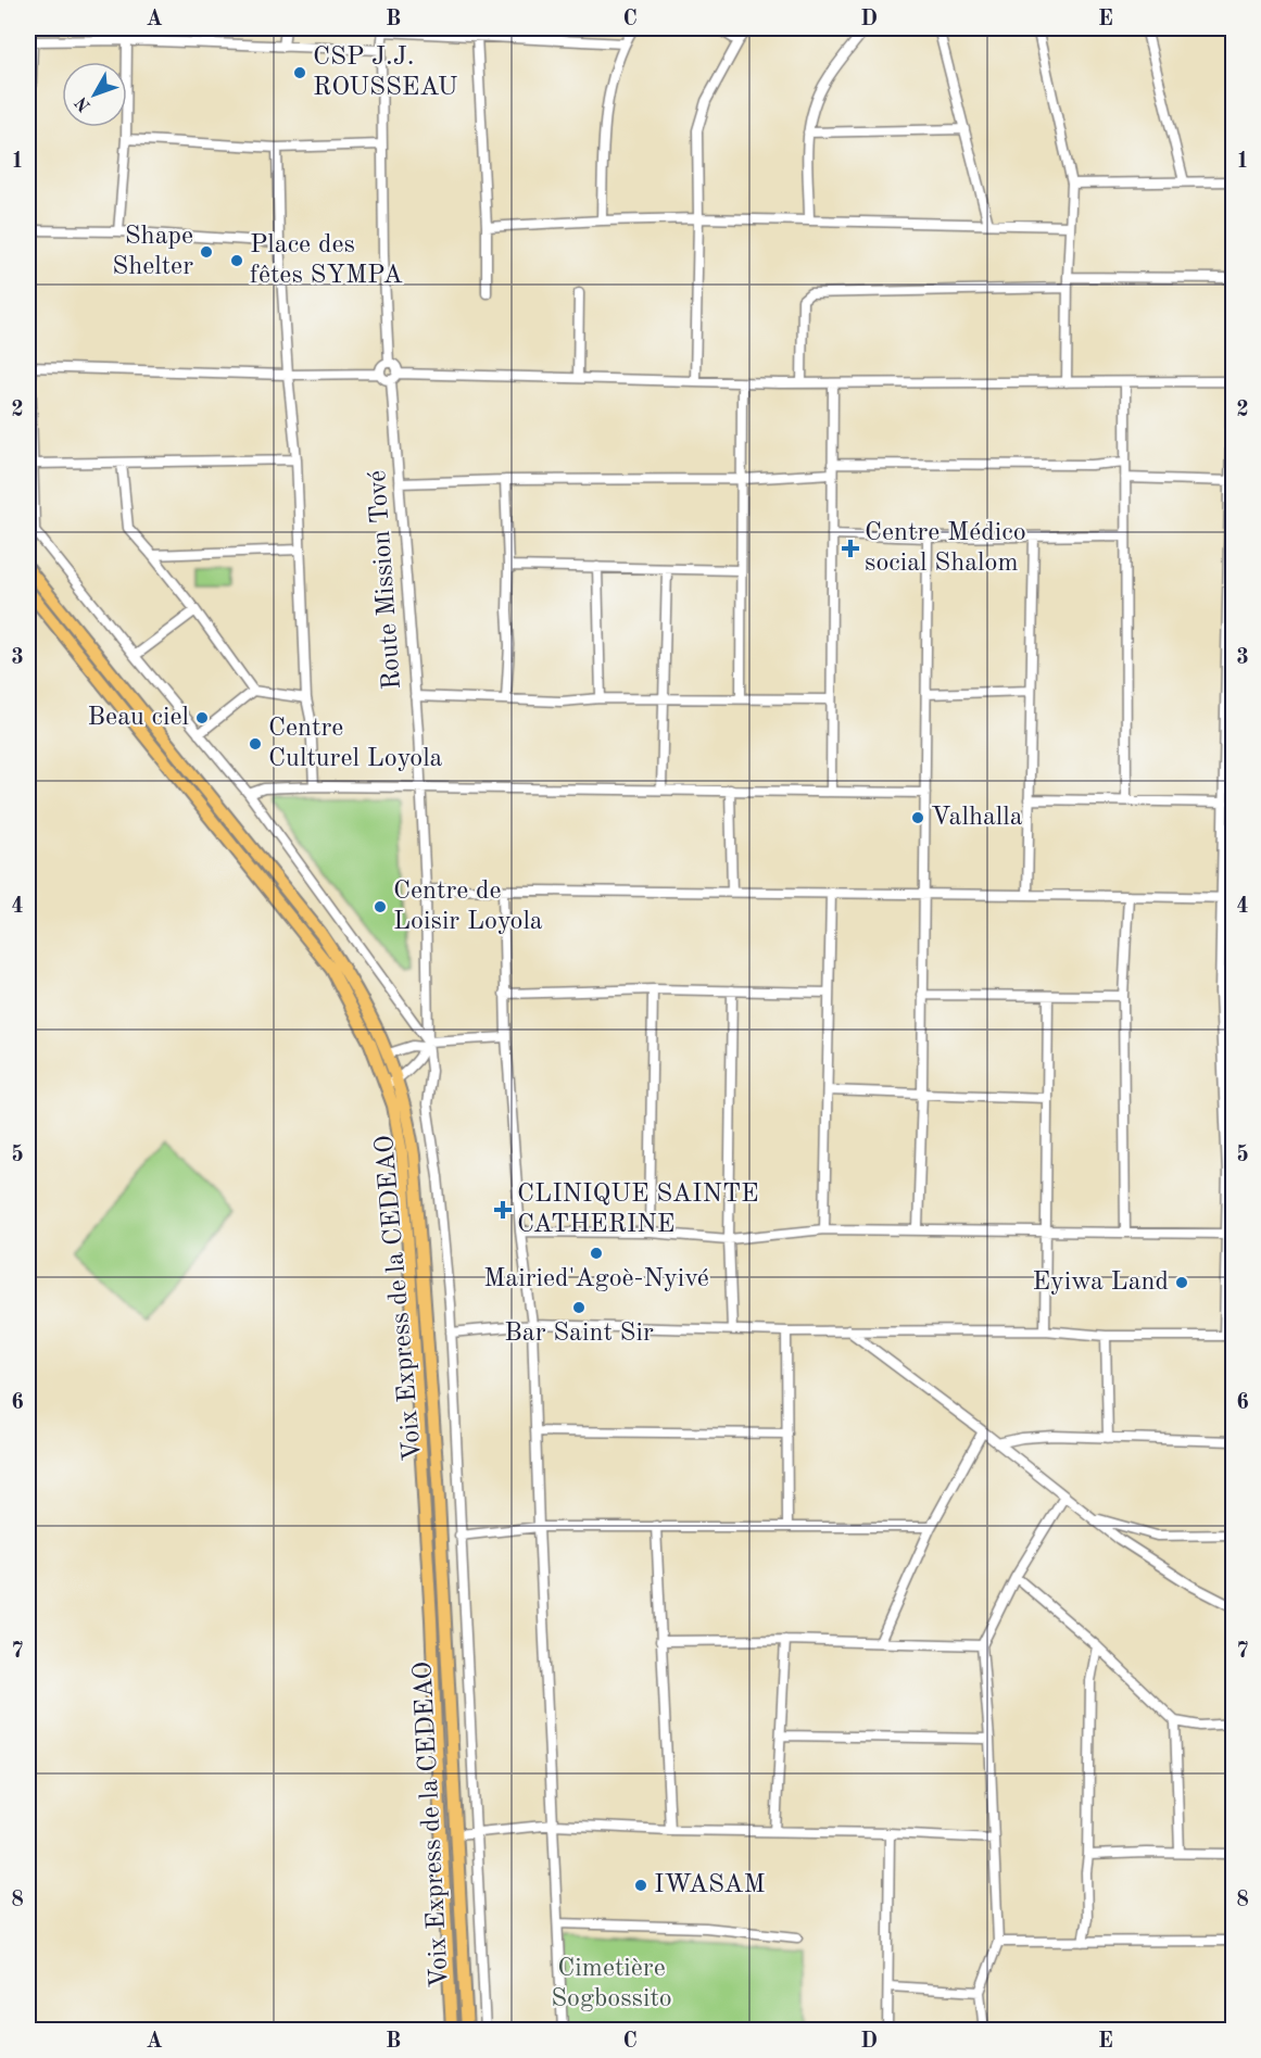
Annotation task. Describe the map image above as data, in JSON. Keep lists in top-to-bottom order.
{
  "streets": {
    "main road": ["Voix Express de la CEDEAO"],
    "street": ["Route Mission Tové"]
  },
  "parks": ["Cimetière Sogbossito"],
  "places": {
    "other": [
      "CSP J.J. ROUSSEAU",
      "Shape Shelter",
      "Place des fêtes SYMPA",
      "Beau ciel",
      "Centre Culturel Loyola",
      "Valhalla",
      "Centre de Loisir Loyola",
      "Mairied'Agoè-Nyivé",
      "Eyiwa Land",
      "Bar Saint Sir",
      "IWASAM"
    ],
    "health": ["Centre Médico social Shalom", "CLINIQUE SAINTE CATHERINE"]
  },
  "north": "bottom left",
  "grid": {
    "columns": [
      "A",
      "B",
      "C",
      "D",
      "E"
    ],
    "rows": [
      "1",
      "2",
      "3",
      "4",
      "5",
      "6",
      "7",
      "8"
    ]
  }
}
